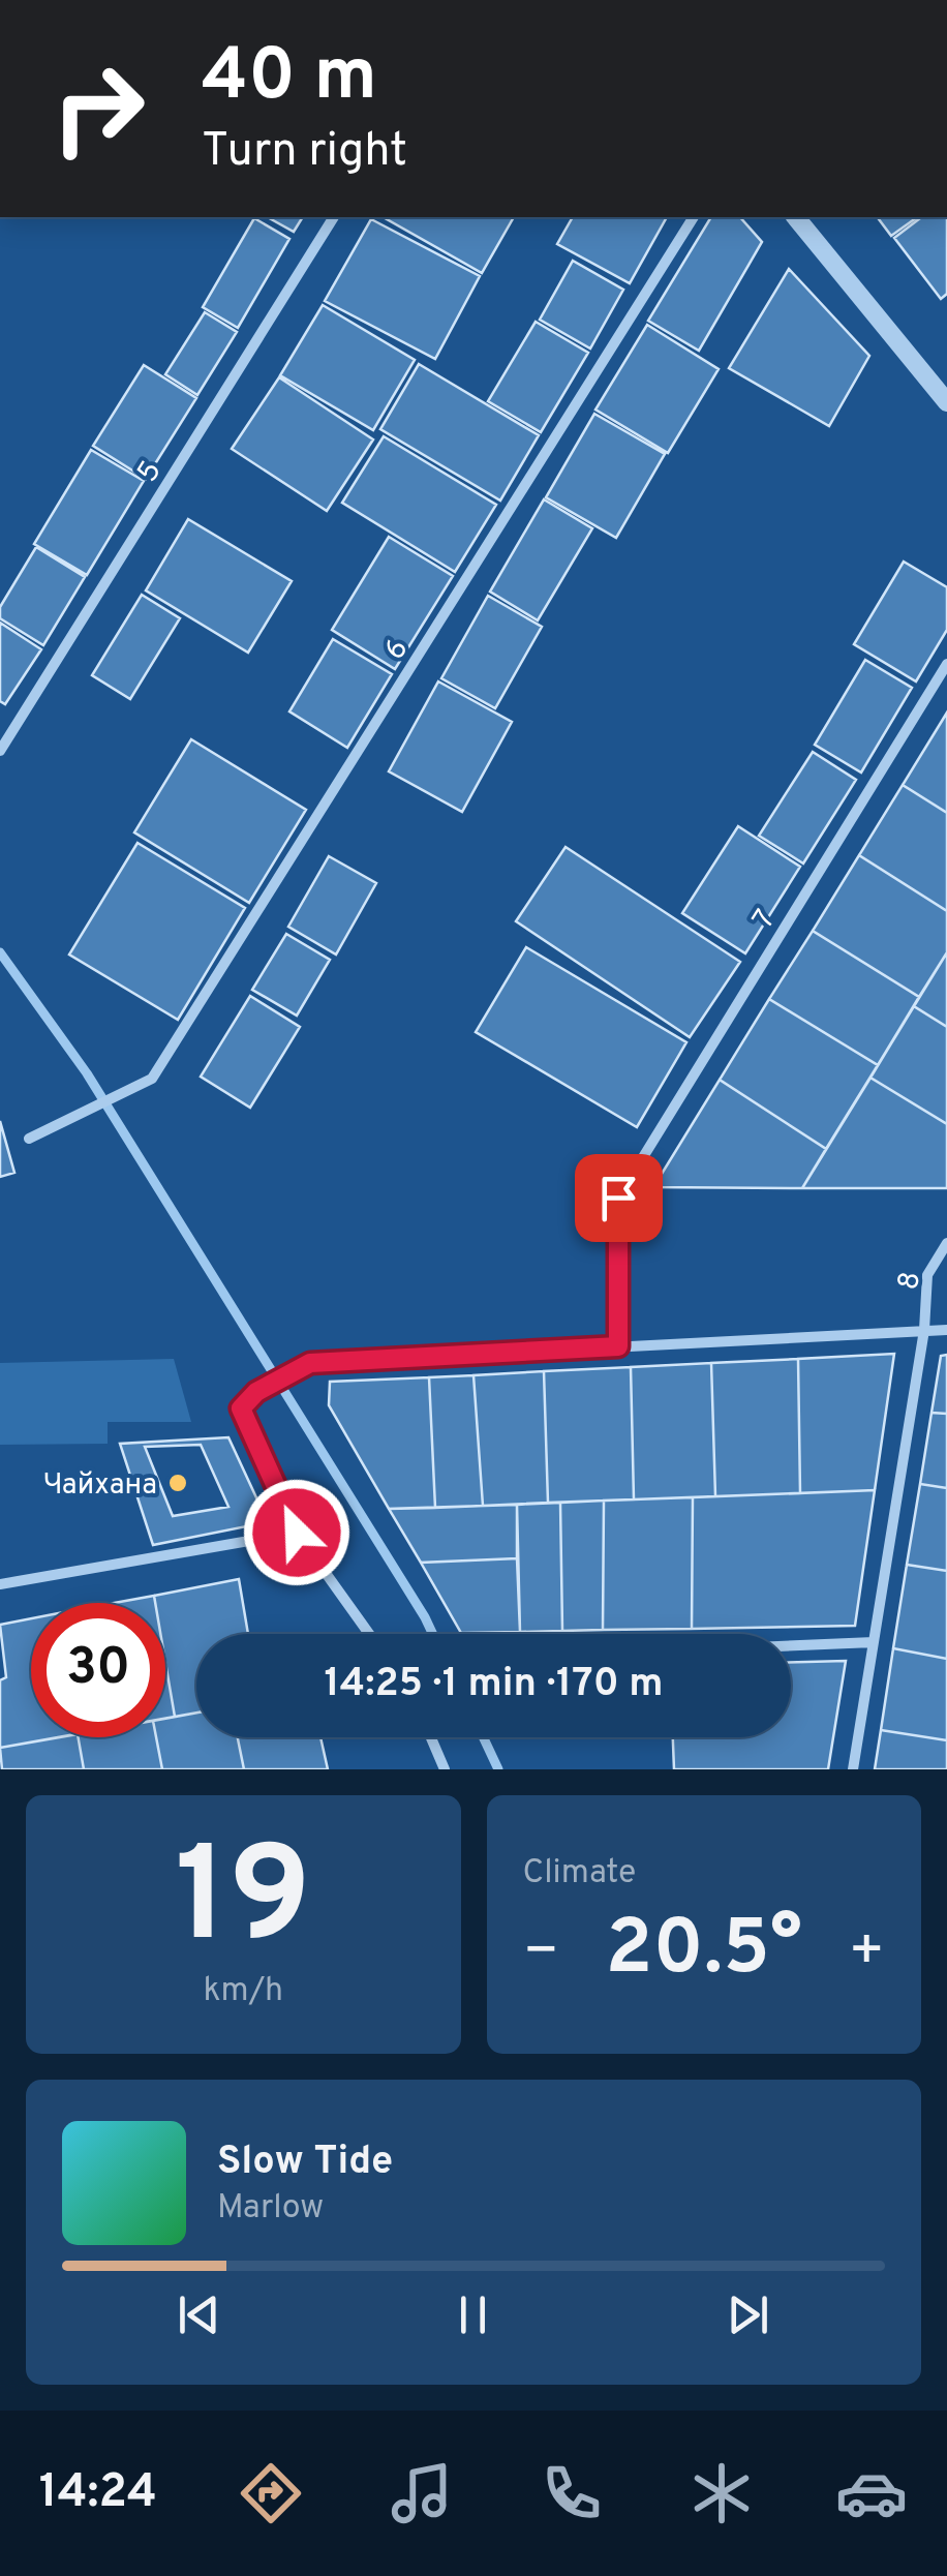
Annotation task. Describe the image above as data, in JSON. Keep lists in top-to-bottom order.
{
  "streets": {
    "street": [
      "5",
      "6",
      "7",
      "8"
    ]
  },
  "places": ["Чайхана"],
  "page": {
    "turn": ["40 m", "Turn right"],
    "limit": "30",
    "trip": "14:25 · 1 min · 170 m",
    "tile": [
      ["19", "km/h"],
      "Climate"
    ],
    "heat": ["−", "20.5°", "+"],
    "song": ["Slow Tide", "Marlow"],
    "tabs": "14:24"
  }
}
